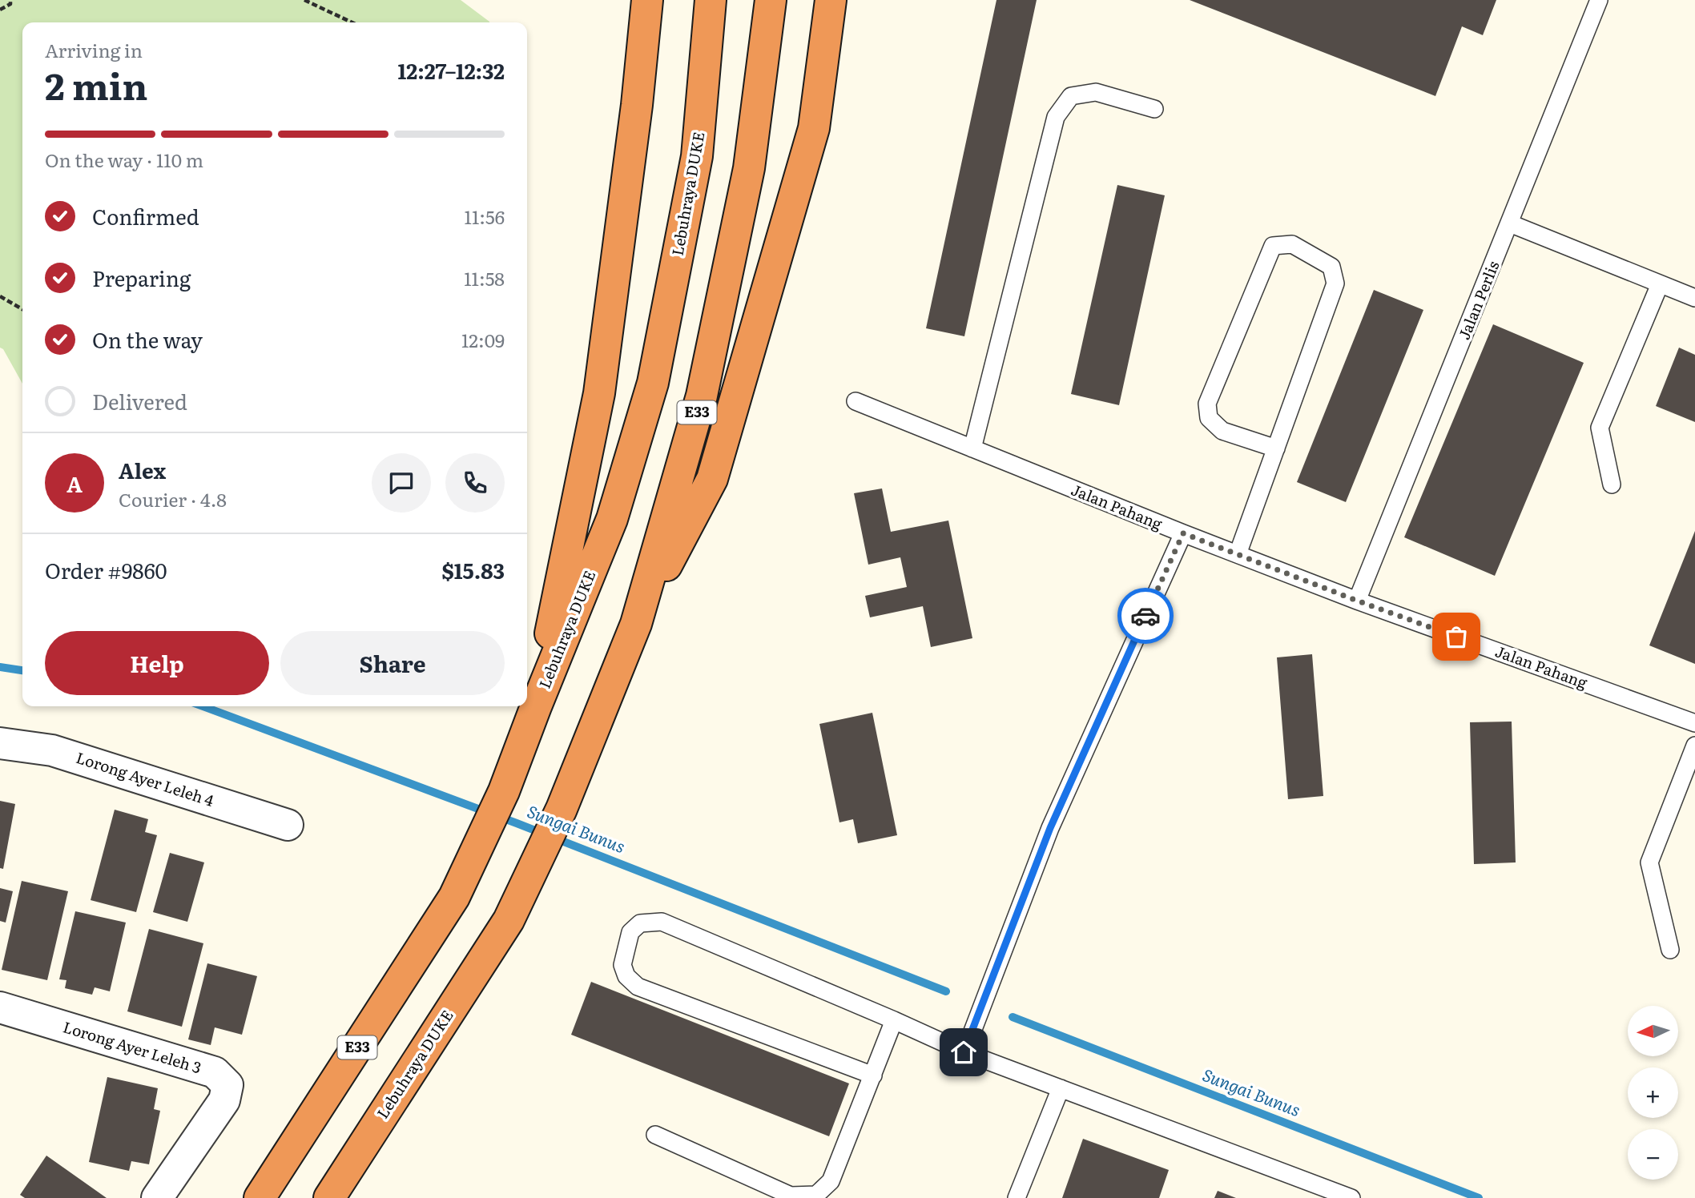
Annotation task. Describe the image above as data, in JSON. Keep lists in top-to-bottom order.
{
  "streets": {
    "highway": ["Lebuhraya DUKE", "E33"],
    "street": ["Lorong Ayer Leleh 4", "Lorong Ayer Leleh 3"],
    "lane": ["Jalan Perlis", "Jalan Pahang"]
  },
  "crossings": [
    ["Jalan Perlis", "Jalan Pahang"]
  ],
  "water": ["Sungai Bunus"],
  "north": "left",
  "page": {
    "heading": ["2 min", "Arriving in", "12:27–12:32"],
    "panel": [
      "Alex",
      "Courier · 4.8",
      "Order #9860",
      "$15.83"
    ],
    "bar": "On the way · 110 m",
    "list": [
      ["Confirmed", "11:56"],
      ["Preparing", "11:58"],
      ["On the way", "12:09"],
      "Delivered"
    ],
    "round": "A",
    "buttons": ["Help", "Share"],
    "map_buttons": ["+", "−"]
  }
}
